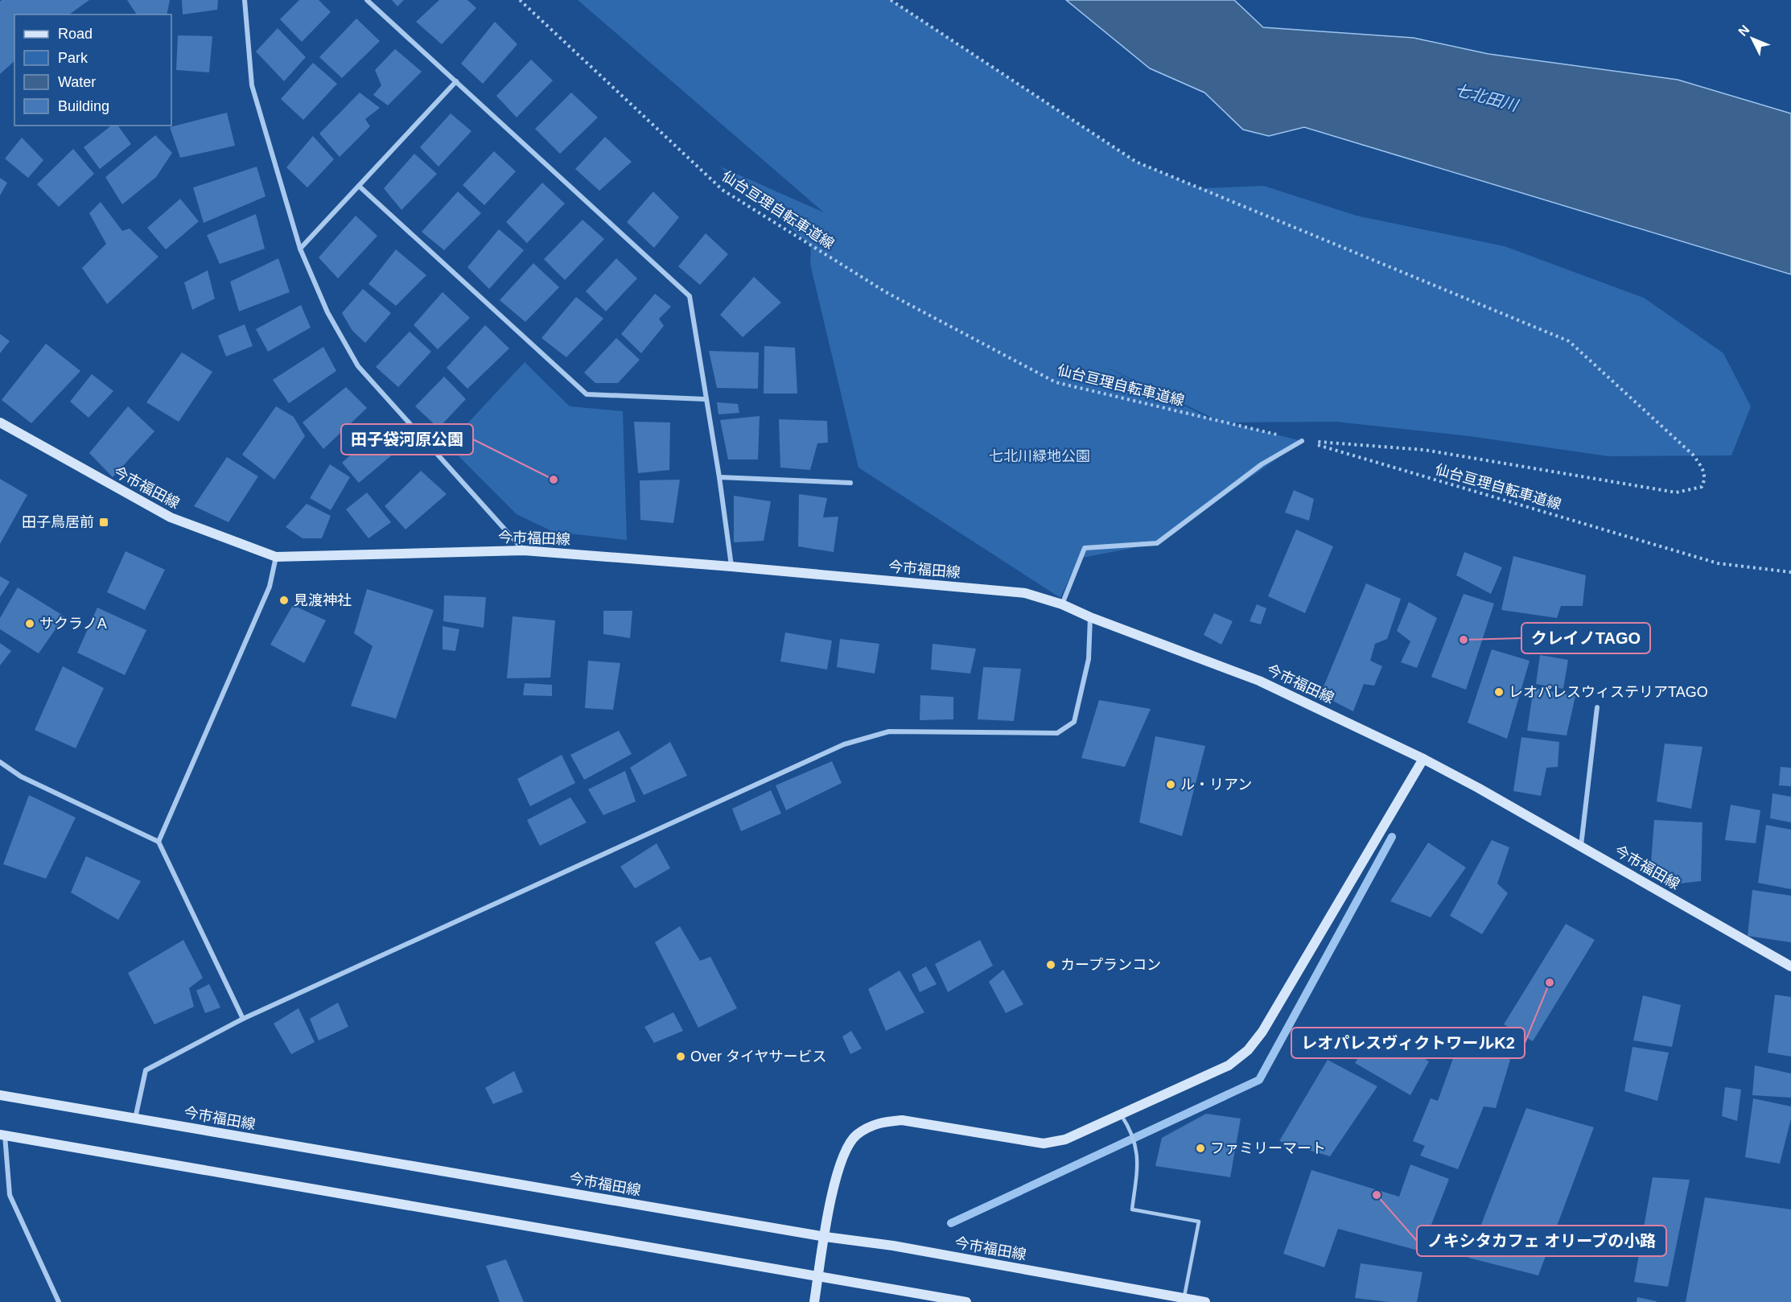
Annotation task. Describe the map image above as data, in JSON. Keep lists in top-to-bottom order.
{
  "streets": {
    "main road": ["今市福田線"],
    "path": ["仙台亘理自転車道線"]
  },
  "water": ["七北田川"],
  "parks": ["七北川緑地公園"],
  "places": {
    "other": [
      "田子袋河原公園",
      "見渡神社",
      "サクラノA",
      "クレイノTAGO",
      "レオパレスウィステリアTAGO",
      "ル・リアン",
      "カープランコン",
      "レオパレスヴィクトワールK2",
      "Over タイヤサービス",
      "ファミリーマート",
      "ノキシタカフェ オリーブの小路"
    ],
    "transit": ["田子鳥居前"]
  },
  "legend": [
    "Road",
    "Park",
    "Water",
    "Building"
  ],
  "north": "top left"
}
